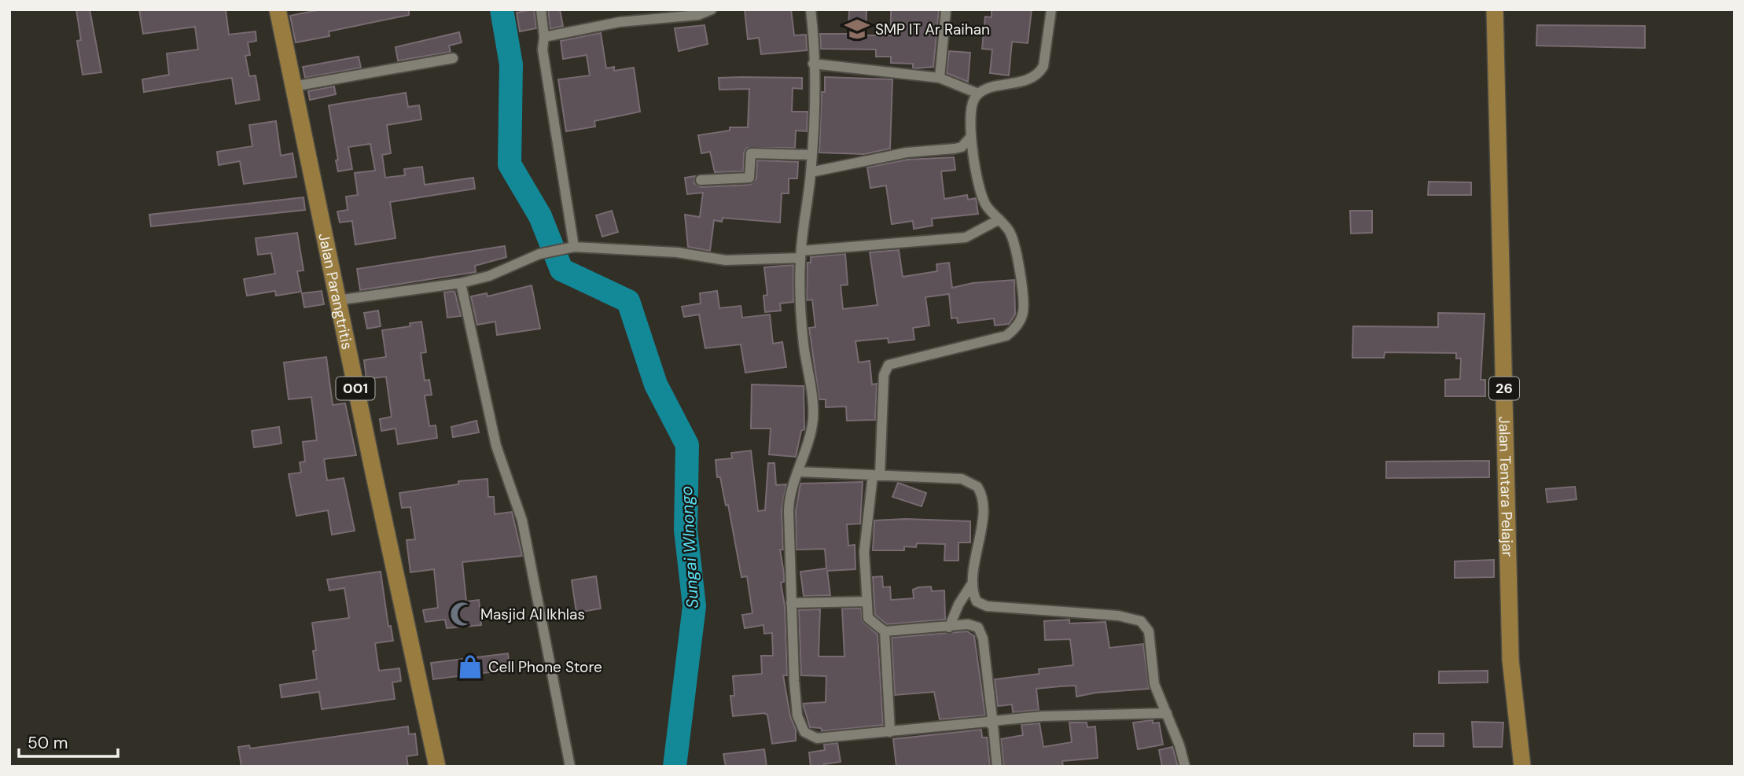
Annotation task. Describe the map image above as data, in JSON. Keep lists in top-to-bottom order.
{
  "streets": {
    "main road": [
      "Jalan Parangtritis",
      "001",
      "26",
      "Jalan Tentara Pelajar"
    ]
  },
  "water": ["Sungai WInongo"],
  "places": {
    "school or university": ["SMP IT Ar Raihan"],
    "mosque": ["Masjid Al Ikhlas"],
    "shop": ["Cell Phone Store"]
  },
  "scale_bar": "50 m"
}
